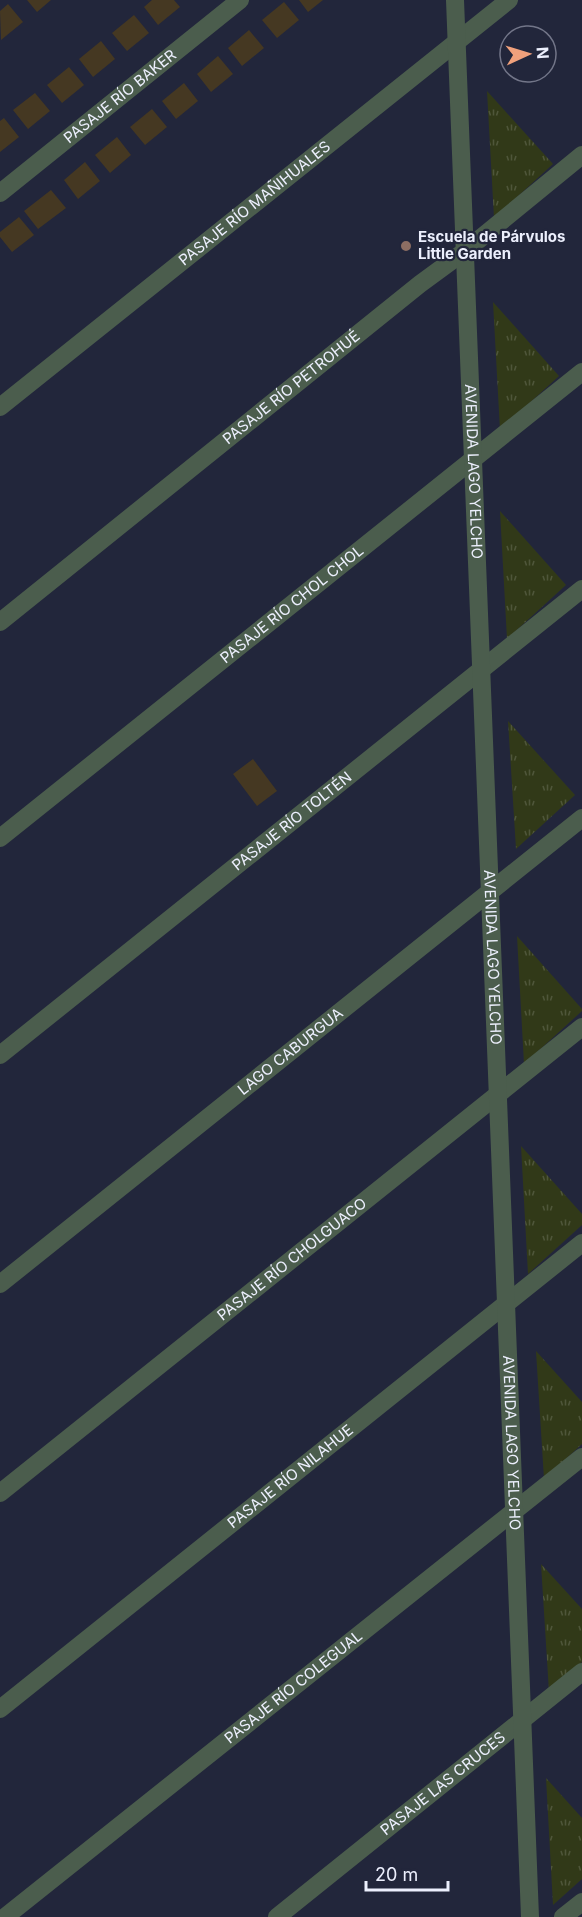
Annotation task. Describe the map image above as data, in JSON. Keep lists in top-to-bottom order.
{
  "streets": {
    "street": [
      "PASAJE RÍO BAKER",
      "PASAJE RÍO MAÑIHUALES",
      "PASAJE RÍO PETROHUÉ",
      "AVENIDA LAGO YELCHO",
      "PASAJE RÍO CHOL CHOL",
      "PASAJE RÍO TOLTÉN",
      "LAGO CABURGUA",
      "PASAJE RÍO CHOLGUACO",
      "PASAJE RÍO NILAHUE",
      "PASAJE RÍO COLEGUAL",
      "PASAJE LAS CRUCES"
    ]
  },
  "crossings": [
    ["PASAJE RÍO MAÑIHUALES", "AVENIDA LAGO YELCHO"],
    ["PASAJE RÍO PETROHUÉ", "AVENIDA LAGO YELCHO"],
    ["AVENIDA LAGO YELCHO", "PASAJE RÍO CHOL CHOL"],
    ["AVENIDA LAGO YELCHO", "PASAJE RÍO TOLTÉN"],
    ["AVENIDA LAGO YELCHO", "LAGO CABURGUA"],
    ["AVENIDA LAGO YELCHO", "PASAJE RÍO CHOLGUACO"],
    ["AVENIDA LAGO YELCHO", "PASAJE RÍO NILAHUE"],
    ["AVENIDA LAGO YELCHO", "PASAJE RÍO COLEGUAL"],
    ["AVENIDA LAGO YELCHO", "PASAJE LAS CRUCES"]
  ],
  "places": ["Escuela de Párvulos Little Garden"],
  "scale_bar": "20 m",
  "north": "right"
}
